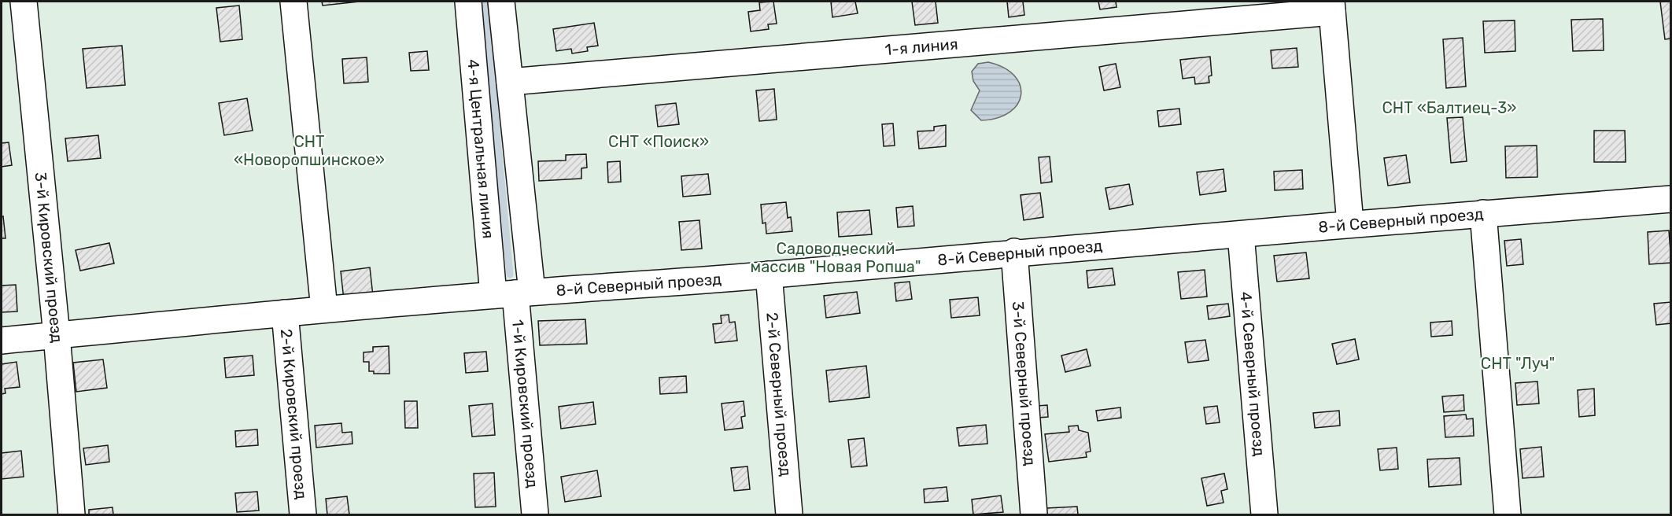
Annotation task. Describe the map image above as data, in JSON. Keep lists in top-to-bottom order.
{
  "streets": {
    "street": [
      "1-я линия",
      "4-я Центральная линия",
      "8-й Северный проезд",
      "3-й Кировский проезд",
      "4-й Северный проезд",
      "3-й Северный проезд",
      "2-й Северный проезд",
      "1-й Кировский проезд",
      "2-й Кировский проезд"
    ]
  },
  "crossings": [
    ["4-я Центральная линия", "8-й Северный проезд"],
    ["4-я Центральная линия", "1-й Кировский проезд"],
    ["8-й Северный проезд", "3-й Кировский проезд"],
    ["8-й Северный проезд", "4-й Северный проезд"],
    ["8-й Северный проезд", "3-й Северный проезд"],
    ["8-й Северный проезд", "2-й Северный проезд"],
    ["8-й Северный проезд", "1-й Кировский проезд"],
    ["8-й Северный проезд", "2-й Кировский проезд"]
  ],
  "parks": [
    "СНТ «Балтиец-3»",
    "СНТ «Новоропшинское»",
    "СНТ «Поиск»",
    "Садоводческий массив \"Новая Ропша\"",
    "СНТ \"Луч\""
  ]
}
